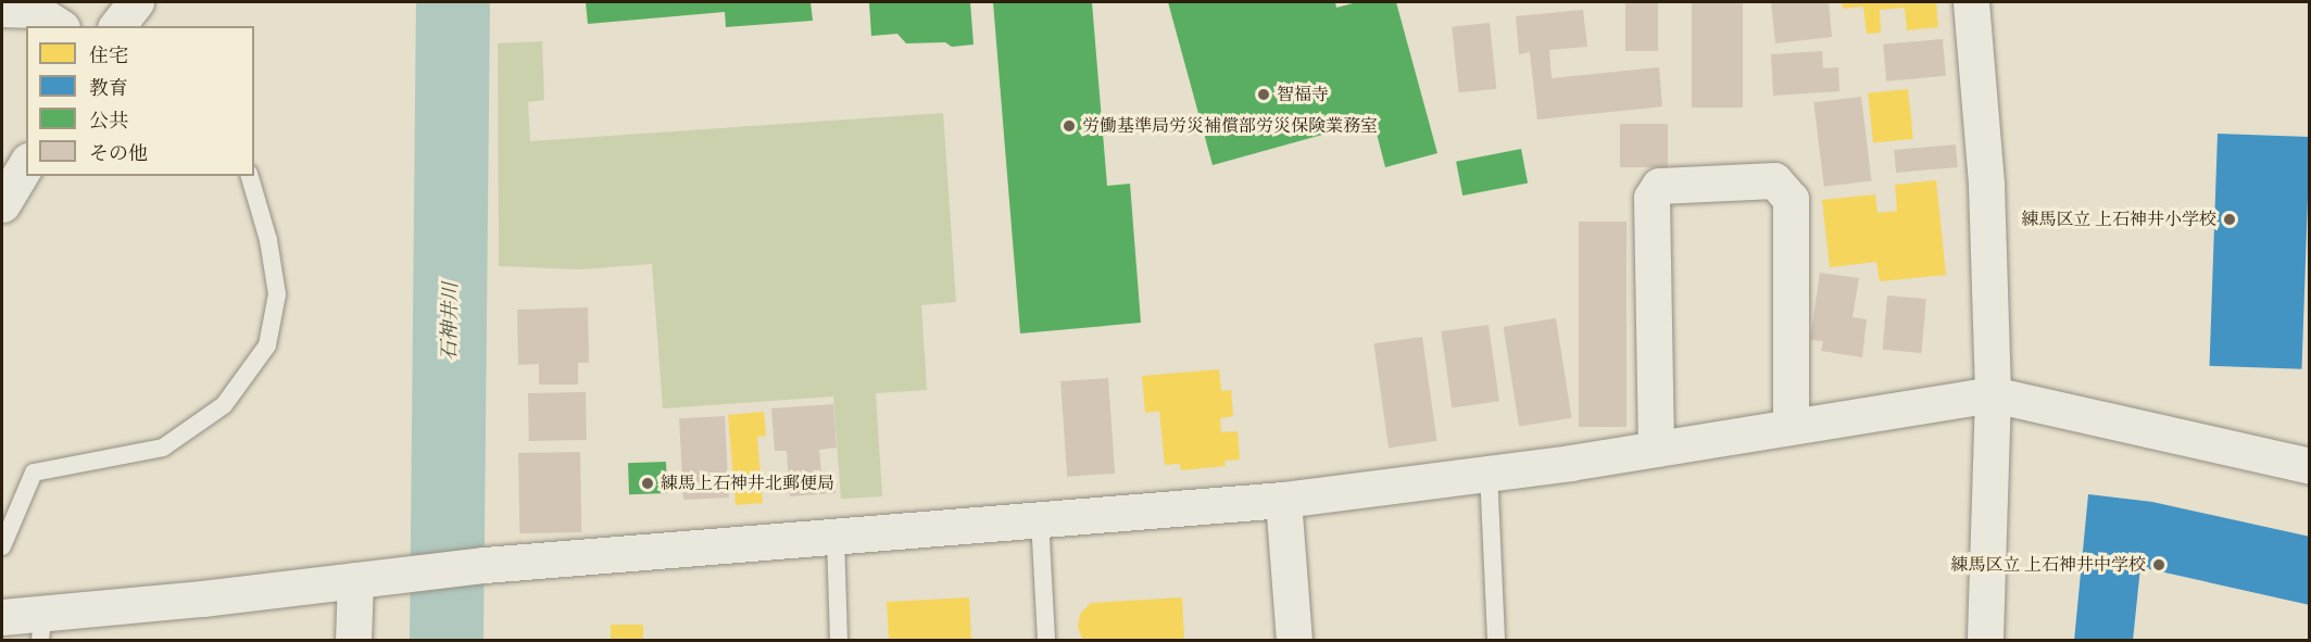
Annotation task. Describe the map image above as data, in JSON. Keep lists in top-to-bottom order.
{
  "water": ["石神井川"],
  "places": [
    "智福寺",
    "労働基準局労災補償部労災保険業務室",
    "練馬区立 上石神井小学校",
    "練馬上石神井北郵便局",
    "練馬区立 上石神井中学校"
  ],
  "legend": [
    "住宅",
    "教育",
    "公共",
    "その他"
  ]
}
